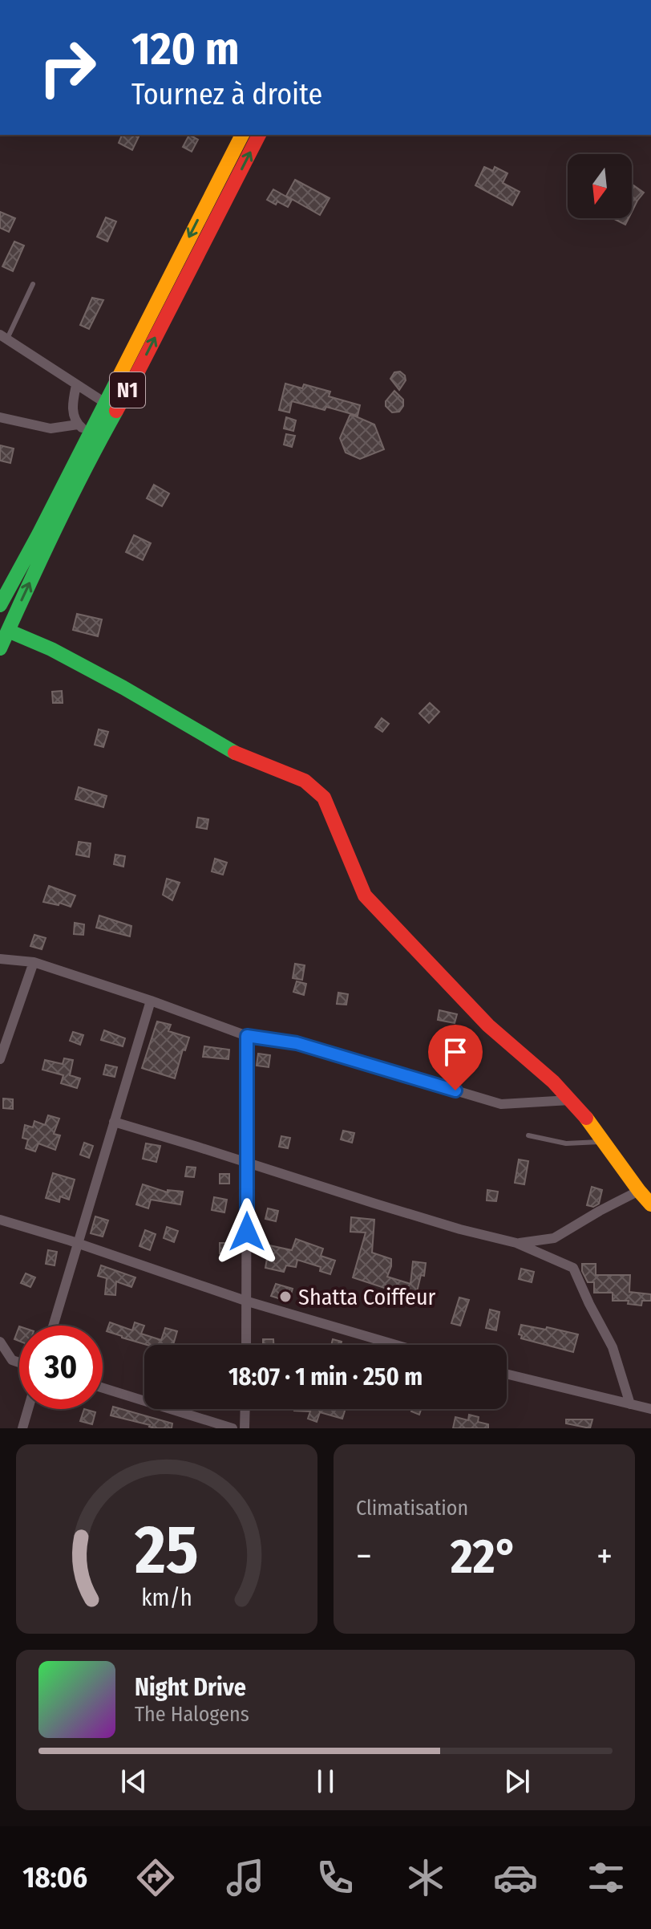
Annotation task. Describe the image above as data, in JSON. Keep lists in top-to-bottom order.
{
  "streets": {
    "main road": ["N1"]
  },
  "places": ["Shatta Coiffeur"],
  "north": "bottom",
  "page": {
    "turn": ["120 m", "Tournez à droite"],
    "limit": "30",
    "trip": "18:07 · 1 min · 250 m",
    "tile": "Climatisation",
    "heat": ["−", "22°", "+"],
    "song": ["Night Drive", "The Halogens"],
    "tabs": "18:06",
    "gauge": ["25", "km/h"]
  }
}
